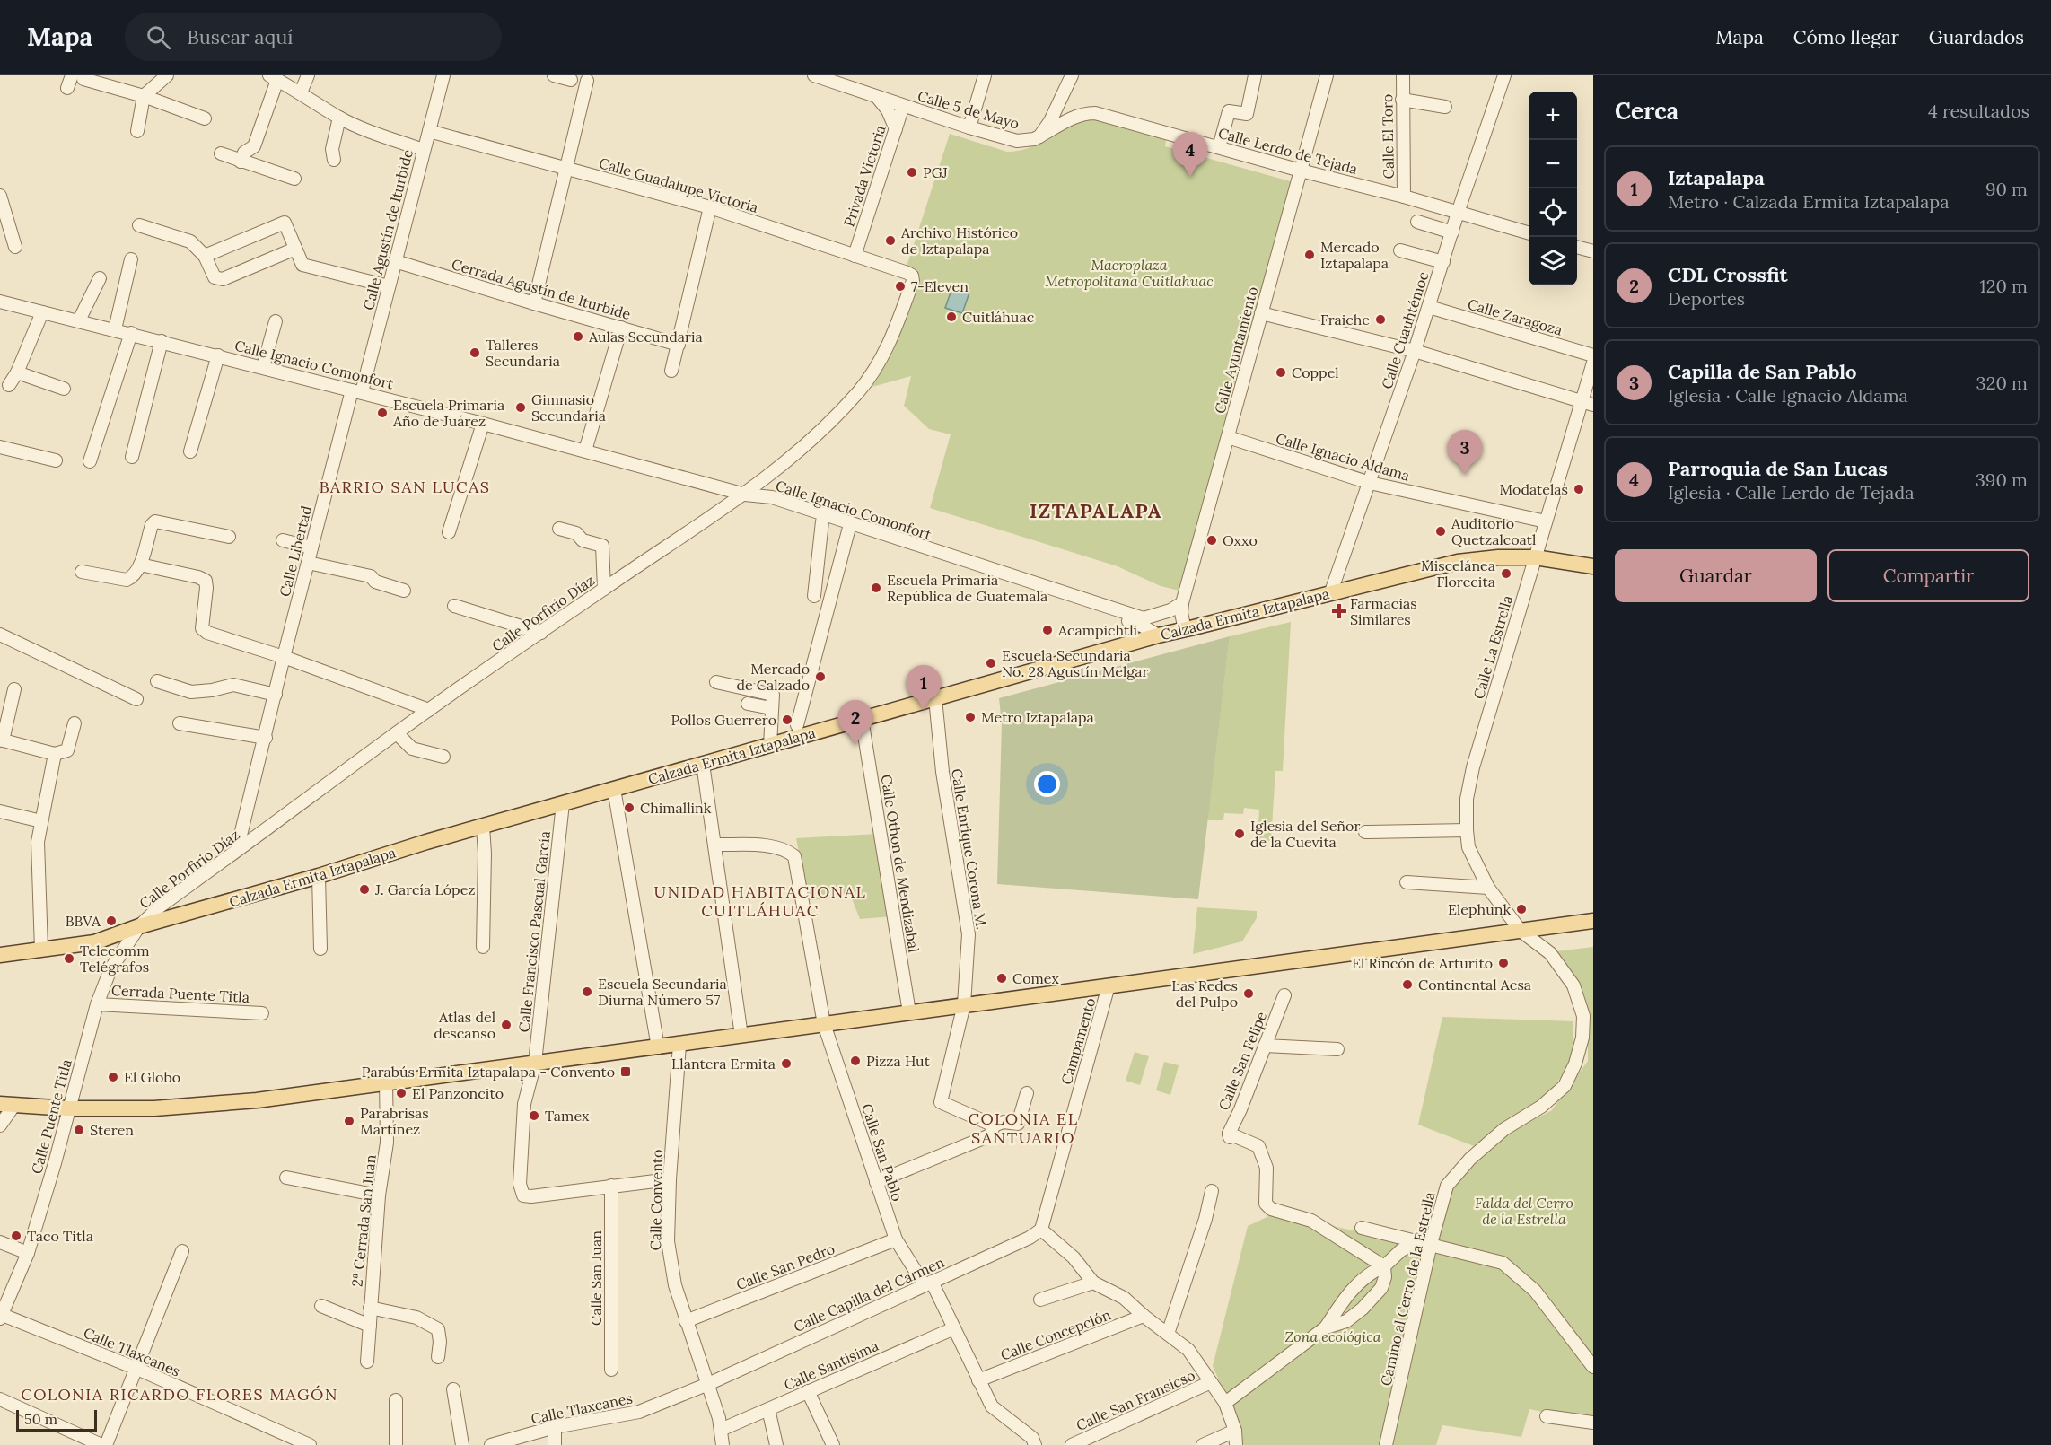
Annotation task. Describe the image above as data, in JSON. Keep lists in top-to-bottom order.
{
  "streets": {
    "main road": ["Calzada Ermita Iztapalapa"],
    "street": [
      "Calle 5 de Mayo",
      "Calle El Toro",
      "Calle Lerdo de Tejada",
      "Privada Victoria",
      "Calle Guadalupe Victoria",
      "Calle Agustín de Iturbide",
      "Cerrada Agustín de Iturbide",
      "Calle Zaragoza",
      "Calle Cuauhtémoc",
      "Calle Ayuntamiento",
      "Calle Ignacio Comonfort",
      "Calle Ignacio Aldama",
      "Calle Libertad",
      "Calle Porfirio Díaz",
      "Calle La Estrella",
      "Calle Enrique Corona M.",
      "Calle Othon de Mendizabal",
      "Calle Francisco Pascual García",
      "Cerrada Puente Titla",
      "Campamento",
      "Calle San Felipe",
      "Calle Puente Titla",
      "Calle San Pablo",
      "Calle Convento",
      "2ª Cerrada San Juan",
      "Calle San Pedro",
      "Calle San Juan",
      "Camino al Cerro de la Estrella",
      "Calle Capilla del Carmen",
      "Calle Concepción",
      "Calle Tlaxcanes",
      "Calle Santísima",
      "Calle San Fransicso"
    ]
  },
  "crossings": [
    ["Calle 5 de Mayo", "Calle Lerdo de Tejada"],
    ["Calle 5 de Mayo", "Privada Victoria"],
    ["Calle El Toro", "Calle Lerdo de Tejada"],
    ["Calle Lerdo de Tejada", "Calle Cuauhtémoc"],
    ["Calle Lerdo de Tejada", "Calle Ayuntamiento"],
    ["Privada Victoria", "Calle Guadalupe Victoria"],
    ["Calle Guadalupe Victoria", "Calle Agustín de Iturbide"],
    ["Calle Guadalupe Victoria", "Calle Porfirio Díaz"],
    ["Calle Agustín de Iturbide", "Cerrada Agustín de Iturbide"],
    ["Calle Agustín de Iturbide", "Calle Ignacio Comonfort"],
    ["Calle Agustín de Iturbide", "Calle Libertad"],
    ["Calle Zaragoza", "Calle Cuauhtémoc"],
    ["Calle Cuauhtémoc", "Calle Ignacio Aldama"],
    ["Calle Cuauhtémoc", "Calzada Ermita Iztapalapa"],
    ["Calle Ayuntamiento", "Calle Ignacio Comonfort"],
    ["Calle Ayuntamiento", "Calle Ignacio Aldama"],
    ["Calle Ayuntamiento", "Calzada Ermita Iztapalapa"],
    ["Calle Ignacio Comonfort", "Calle Libertad"],
    ["Calle Ignacio Comonfort", "Calle Porfirio Díaz"],
    ["Calle Ignacio Comonfort", "Calzada Ermita Iztapalapa"],
    ["Calle Ignacio Aldama", "Calle La Estrella"],
    ["Calle Libertad", "Calle Porfirio Díaz"],
    ["Calle Porfirio Díaz", "Calzada Ermita Iztapalapa"],
    ["Calle Porfirio Díaz", "Calle Puente Titla"],
    ["Calzada Ermita Iztapalapa", "Calle La Estrella"],
    ["Calzada Ermita Iztapalapa", "Calle Enrique Corona M."],
    ["Calzada Ermita Iztapalapa", "Calle Othon de Mendizabal"],
    ["Calzada Ermita Iztapalapa", "Calle Francisco Pascual García"],
    ["Calzada Ermita Iztapalapa", "Calle Puente Titla"],
    ["Calle La Estrella", "Camino al Cerro de la Estrella"],
    ["Cerrada Puente Titla", "Calle Puente Titla"],
    ["Campamento", "Calle Capilla del Carmen"],
    ["Calle Puente Titla", "Calle Tlaxcanes"],
    ["Calle San Pablo", "Calle San Pedro"],
    ["Calle San Pablo", "Calle Capilla del Carmen"],
    ["Calle San Pablo", "Calle Concepción"],
    ["Calle San Pablo", "Calle Santísima"],
    ["Calle Convento", "Calle San Pedro"],
    ["Calle Convento", "Calle Capilla del Carmen"],
    ["Calle Convento", "Calle Tlaxcanes"],
    ["Calle Convento", "Calle Santísima"],
    ["Calle Capilla del Carmen", "Calle Tlaxcanes"]
  ],
  "districts": [
    "BARRIO SAN LUCAS",
    "IZTAPALAPA",
    "UNIDAD HABITACIONAL CUITLÁHUAC",
    "COLONIA EL SANTUARIO",
    "COLONIA RICARDO FLORES MAGÓN"
  ],
  "parks": ["Macroplaza Metropolitana Cuitlahuac", "Falda del Cerro de la Estrella", "Zona ecológica"],
  "places": {
    "other": [
      "PGJ",
      "Archivo Histórico de Iztapalapa",
      "Mercado Iztapalapa",
      "7-Eleven",
      "Cuitláhuac",
      "Fraiche",
      "Aulas Secundaria",
      "Talleres Secundaria",
      "Coppel",
      "Gimnasio Secundaria",
      "Escuela Primaria Año de Juárez",
      "Modatelas",
      "Auditorio Quetzalcoatl",
      "Oxxo",
      "Miscelánea Florecita",
      "Escuela Primaria República de Guatemala",
      "Acampichtli",
      "Escuela Secundaria No. 28 Agustín Melgar",
      "Mercado de Calzado",
      "Metro Iztapalapa",
      "Pollos Guerrero",
      "Chimallink",
      "Iglesia del Señor de la Cuevita",
      "J. García López",
      "Elephunk",
      "BBVA",
      "Telecomm Telégrafos",
      "El Rincón de Arturito",
      "Comex",
      "Continental Aesa",
      "Escuela Secundaria Diurna Número 57",
      "Las Redes del Pulpo",
      "Atlas del descanso",
      "Pizza Hut",
      "Llantera Ermita",
      "El Globo",
      "El Panzoncito",
      "Tamex",
      "Parabrisas Martínez",
      "Steren",
      "Taco Titla"
    ],
    "health": ["Farmacias Similares"],
    "transit": ["Parabús Ermita Iztapalapa - Convento"]
  },
  "scale_bar": "50 m",
  "page": {
    "header": "Mapa",
    "search": "Buscar aquí",
    "nav": ["Mapa", "Cómo llegar", "Guardados"],
    "heading": ["Cerca", "4 resultados"],
    "map_buttons": ["+", "−"],
    "pins": [
      "4",
      "3",
      "1",
      "2"
    ],
    "list": [
      {
        "mark": "1",
        "name": "Iztapalapa",
        "note": "Metro · Calzada Ermita Iztapalapa",
        "value": "90 m"
      },
      {
        "mark": "2",
        "name": "CDL Crossfit",
        "note": "Deportes",
        "value": "120 m"
      },
      {
        "mark": "3",
        "name": "Capilla de San Pablo",
        "note": "Iglesia · Calle Ignacio Aldama",
        "value": "320 m"
      },
      {
        "mark": "4",
        "name": "Parroquia de San Lucas",
        "note": "Iglesia · Calle Lerdo de Tejada",
        "value": "390 m"
      }
    ],
    "buttons": ["Guardar", "Compartir"],
    "scale": "50 m"
  }
}
